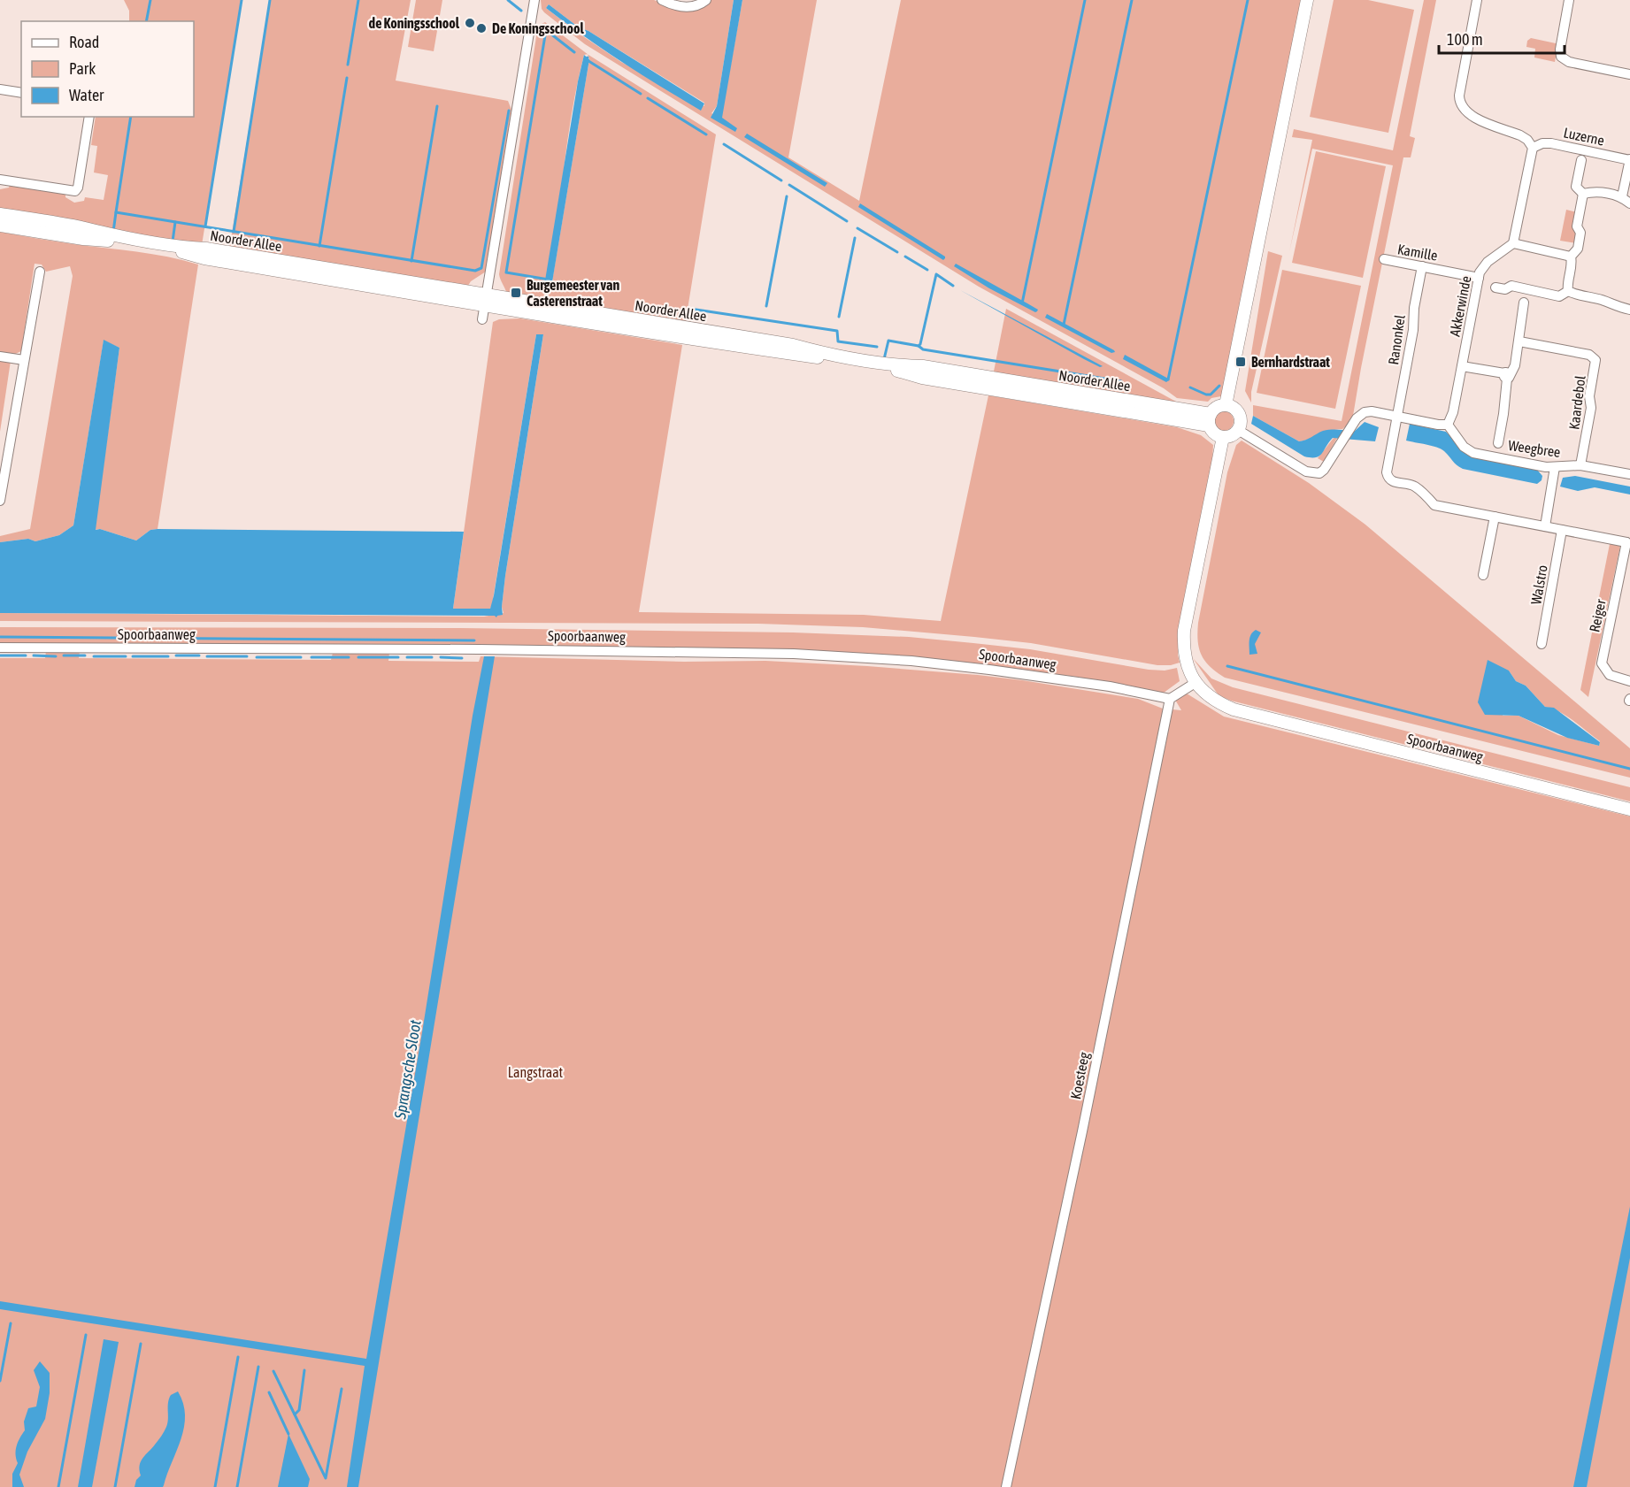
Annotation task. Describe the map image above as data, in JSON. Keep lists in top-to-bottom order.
{
  "streets": {
    "street": [
      "Luzerne",
      "Noorder Allee",
      "Kamille",
      "Akkerwinde",
      "Ranonkel",
      "Kaardebol",
      "Weegbree",
      "Walstro",
      "Reiger",
      "Spoorbaanweg",
      "Koesteeg"
    ]
  },
  "crossings": [
    ["Noorder Allee", "Spoorbaanweg"],
    ["Kamille", "Akkerwinde"],
    ["Kamille", "Ranonkel"],
    ["Akkerwinde", "Weegbree"],
    ["Kaardebol", "Weegbree"],
    ["Spoorbaanweg", "Koesteeg"]
  ],
  "water": ["Sprangsche Sloot"],
  "parks": ["Langstraat"],
  "places": {
    "other": ["de Koningsschool", "De Koningsschool"],
    "transit": ["Burgemeester van Casterenstraat", "Bernhardstraat"]
  },
  "legend": ["Road", "Park", "Water"],
  "scale_bar": "100 m"
}
